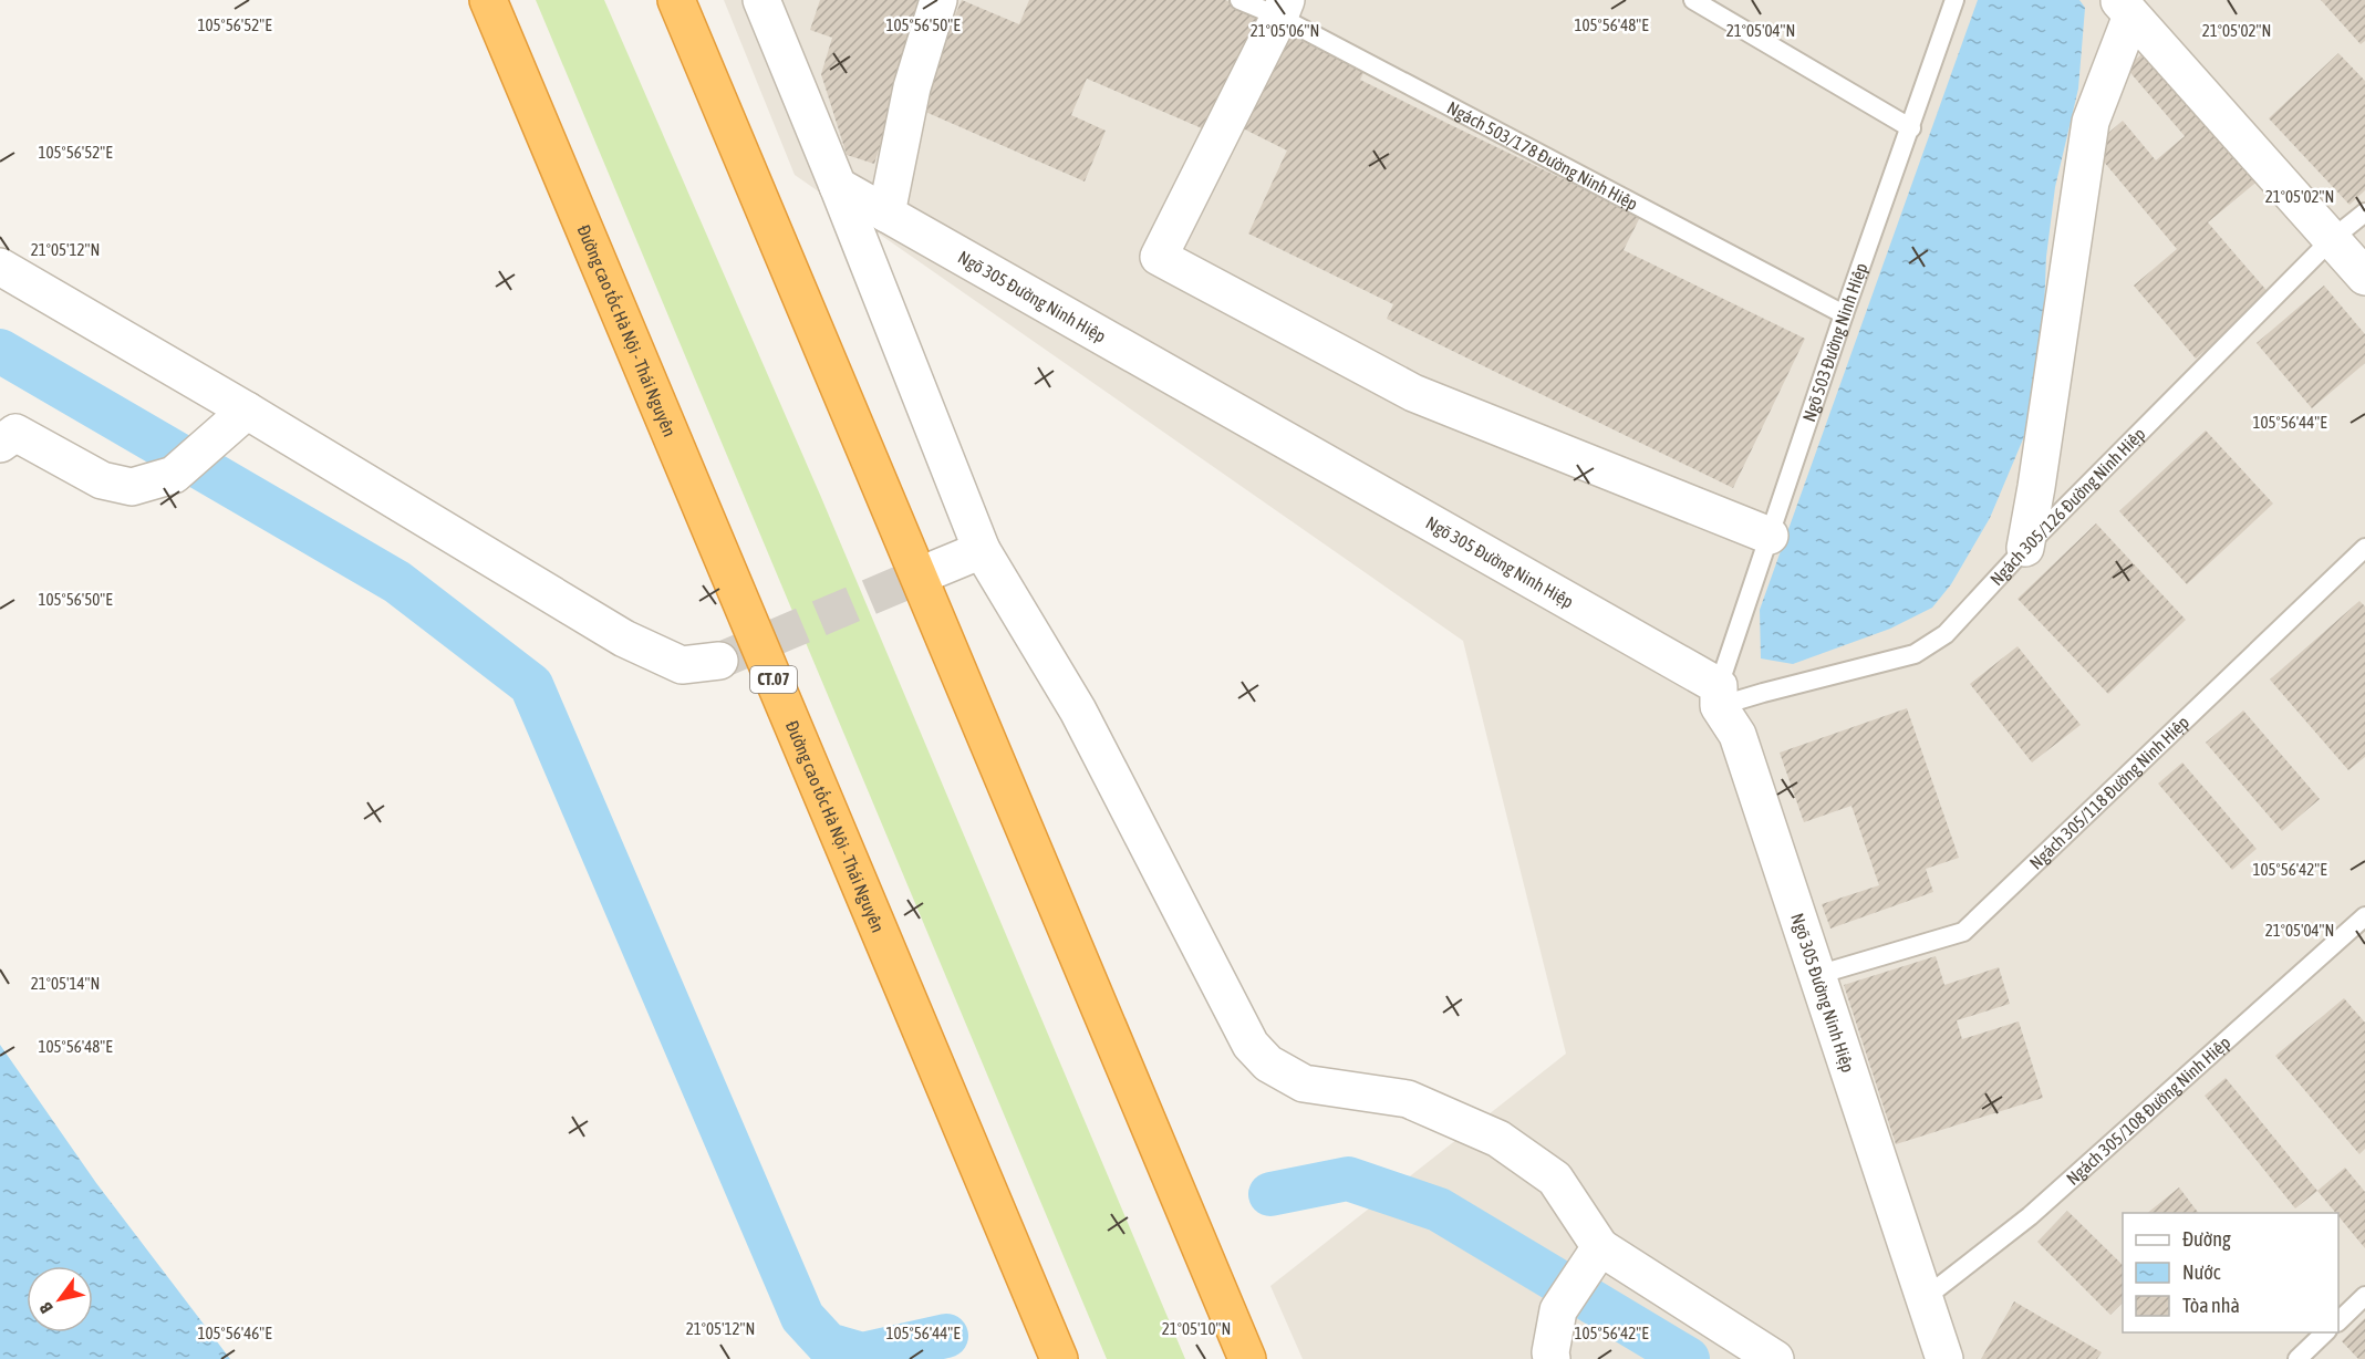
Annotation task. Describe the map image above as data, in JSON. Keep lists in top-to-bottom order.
{
  "streets": {
    "highway": ["Đường cao tốc Hà Nội - Thái Nguyên", "CT.07"],
    "street": ["Ngõ 305 Đường Ninh Hiệp"],
    "lane": [
      "Ngách 503/178 Đường Ninh Hiệp",
      "Ngõ 503 Đường Ninh Hiệp",
      "Ngách 305/126 Đường Ninh Hiệp",
      "Ngách 305/118 Đường Ninh Hiệp",
      "Ngách 305/108 Đường Ninh Hiệp"
    ]
  },
  "crossings": [
    ["Ngách 503/178 Đường Ninh Hiệp", "Ngõ 503 Đường Ninh Hiệp"],
    ["Ngõ 305 Đường Ninh Hiệp", "Ngõ 503 Đường Ninh Hiệp"],
    ["Ngõ 305 Đường Ninh Hiệp", "Ngách 305/126 Đường Ninh Hiệp"],
    ["Ngõ 305 Đường Ninh Hiệp", "Ngách 305/118 Đường Ninh Hiệp"],
    ["Ngõ 305 Đường Ninh Hiệp", "Ngách 305/108 Đường Ninh Hiệp"],
    ["Ngõ 503 Đường Ninh Hiệp", "Ngách 305/126 Đường Ninh Hiệp"]
  ],
  "legend": ["Đường", "Nước", "Tòa nhà"],
  "north": "bottom left",
  "coordinates": [
    "105°56'50\"E",
    "105°56'52\"E",
    "105°56'48\"E",
    "21°05'02\"N",
    "21°05'06\"N",
    "21°05'04\"N",
    "21°05'12\"N",
    "105°56'44\"E",
    "105°56'42\"E",
    "21°05'14\"N",
    "21°05'10\"N",
    "105°56'46\"E"
  ]
}
